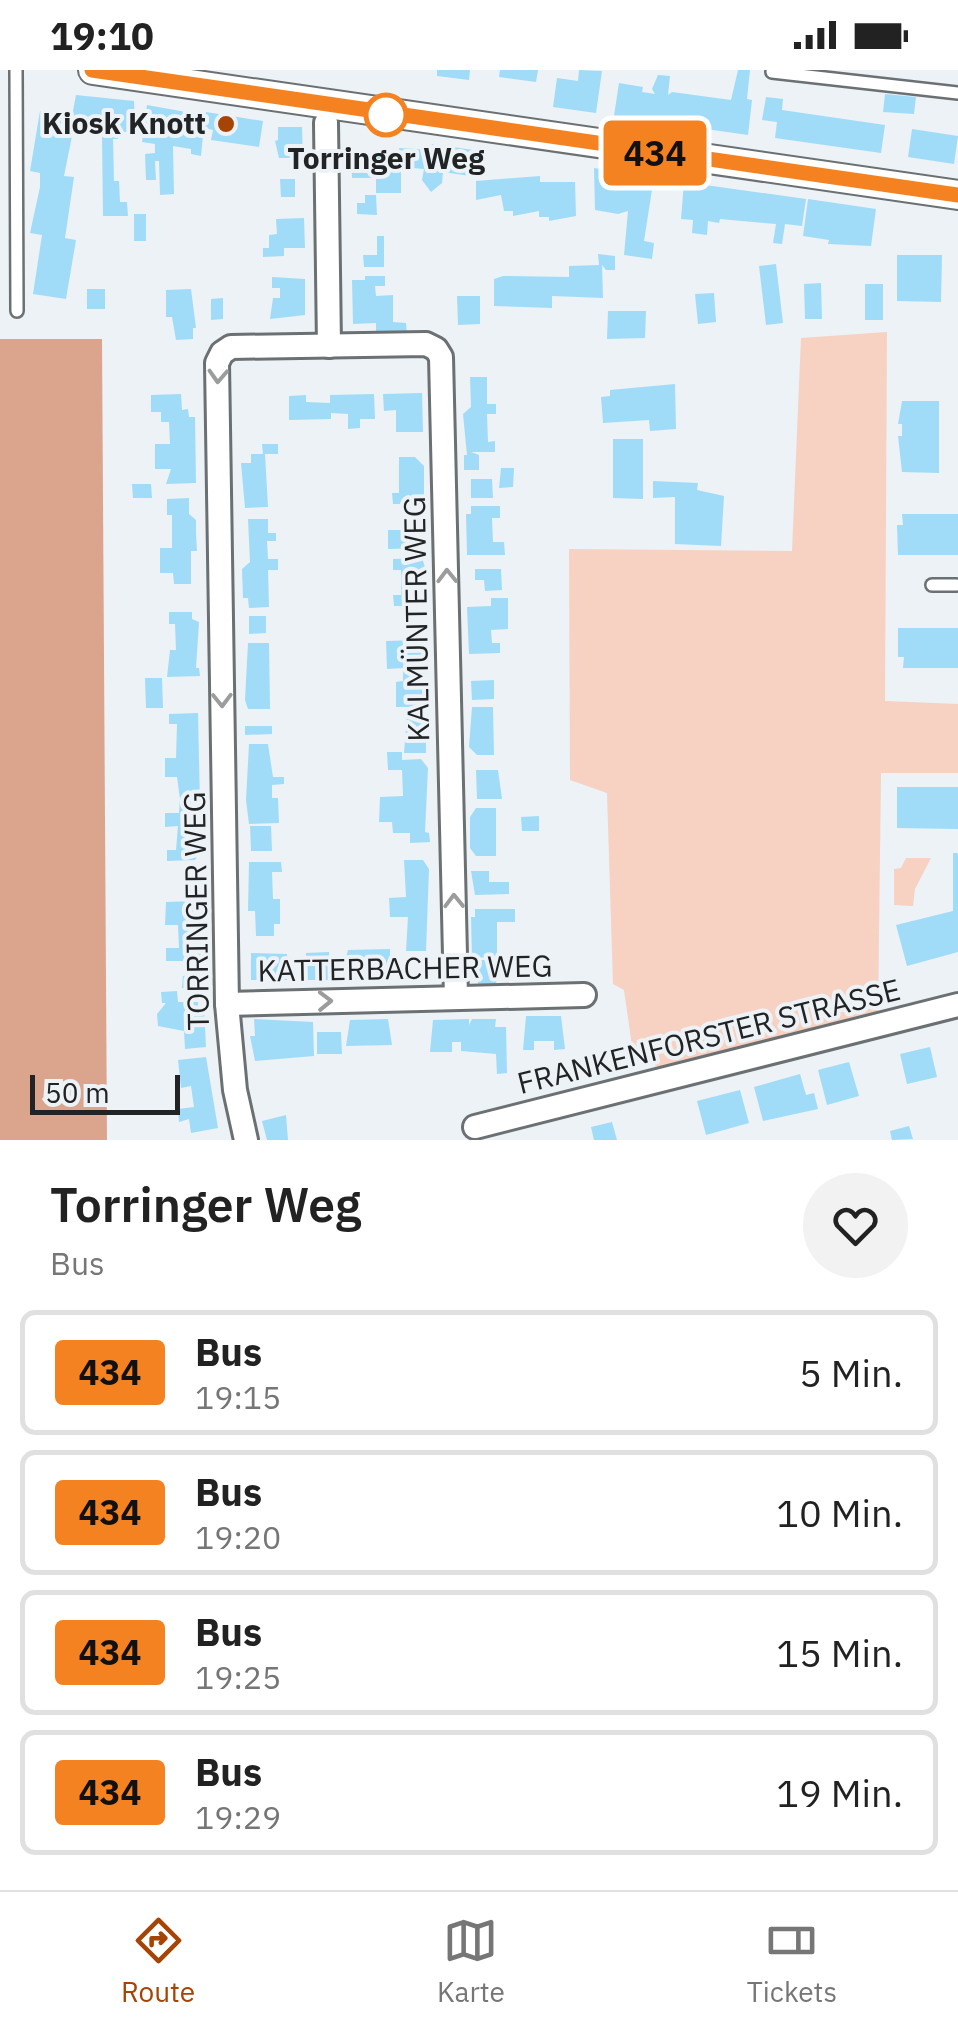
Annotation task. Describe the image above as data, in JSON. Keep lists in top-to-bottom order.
{
  "streets": {
    "street": [
      "KALMÜNTER WEG",
      "TORRINGER WEG",
      "KATTERBACHER WEG",
      "FRANKENFORSTER STRASSE"
    ]
  },
  "crossings": [
    ["KALMÜNTER WEG", "TORRINGER WEG"],
    ["KALMÜNTER WEG", "KATTERBACHER WEG"],
    ["TORRINGER WEG", "KATTERBACHER WEG"]
  ],
  "one_way": ["KALMÜNTER WEG", "TORRINGER WEG", "KATTERBACHER WEG"],
  "places": ["Torringer Weg", "Kiosk Knott"],
  "lines": ["bus line 434"],
  "scale_bar": "50 m",
  "page": {
    "status": "19:10",
    "on_map": "434",
    "scale": "50 m",
    "heading": ["Torringer Weg", "Bus"],
    "list": [
      {
        "mark": "434",
        "name": "Bus",
        "note": "19:15",
        "value": "5 Min."
      },
      {
        "mark": "434",
        "name": "Bus",
        "note": "19:20",
        "value": "10 Min."
      },
      {
        "mark": "434",
        "name": "Bus",
        "note": "19:25",
        "value": "15 Min."
      },
      {
        "mark": "434",
        "name": "Bus",
        "note": "19:29",
        "value": "19 Min."
      }
    ],
    "tabs": ["Route", "Karte", "Tickets"]
  }
}
